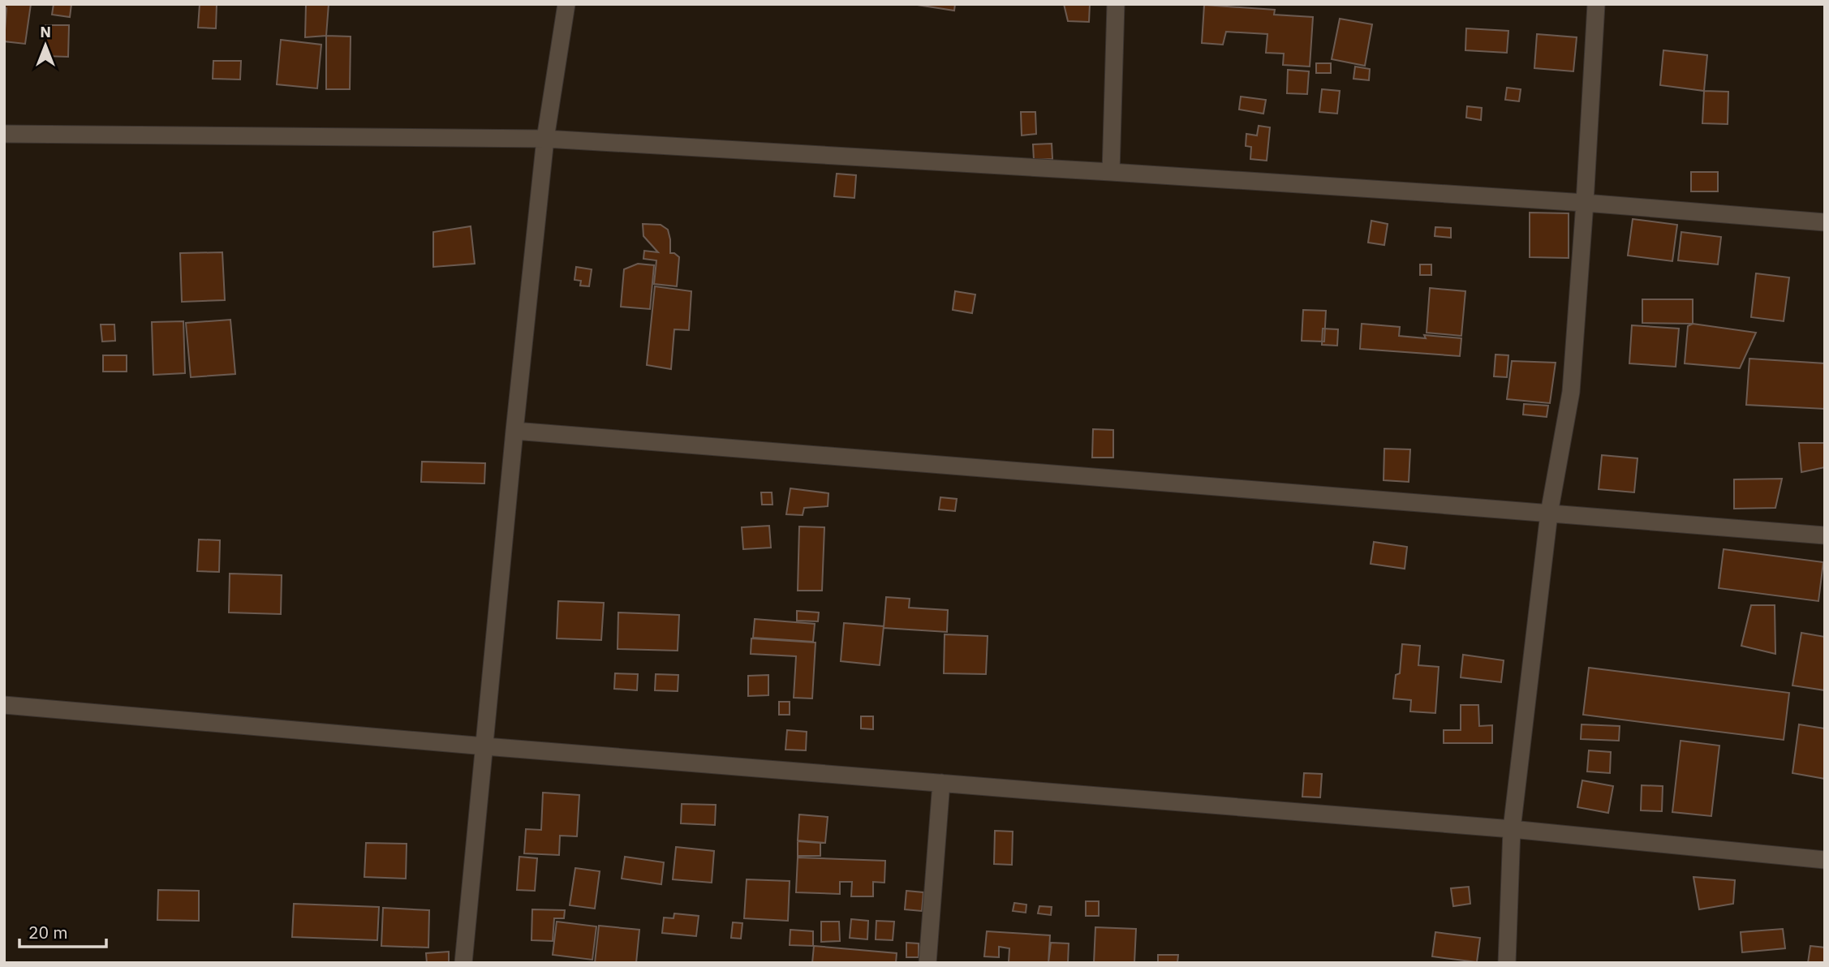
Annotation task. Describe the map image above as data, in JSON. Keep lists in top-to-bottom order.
{
  "scale_bar": "20 m",
  "north": "top"
}
